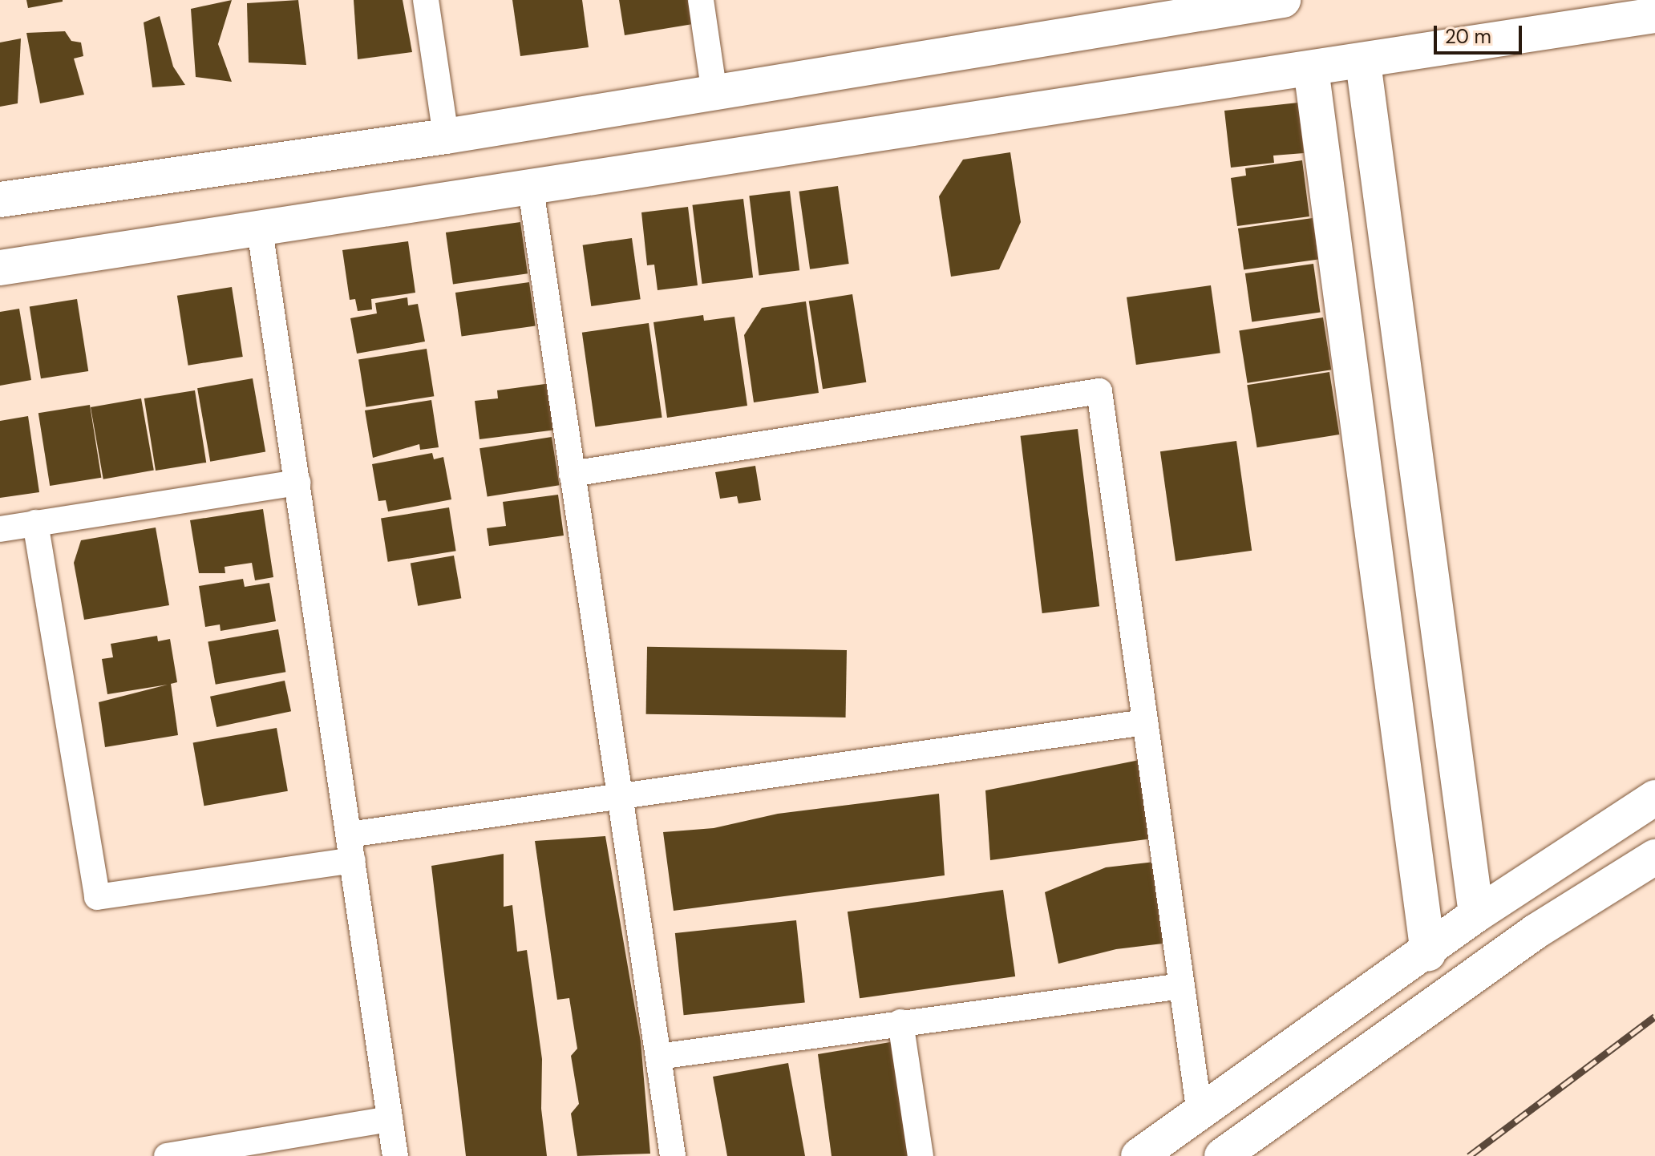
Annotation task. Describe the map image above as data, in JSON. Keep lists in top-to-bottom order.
{
  "scale_bar": "20 m"
}
